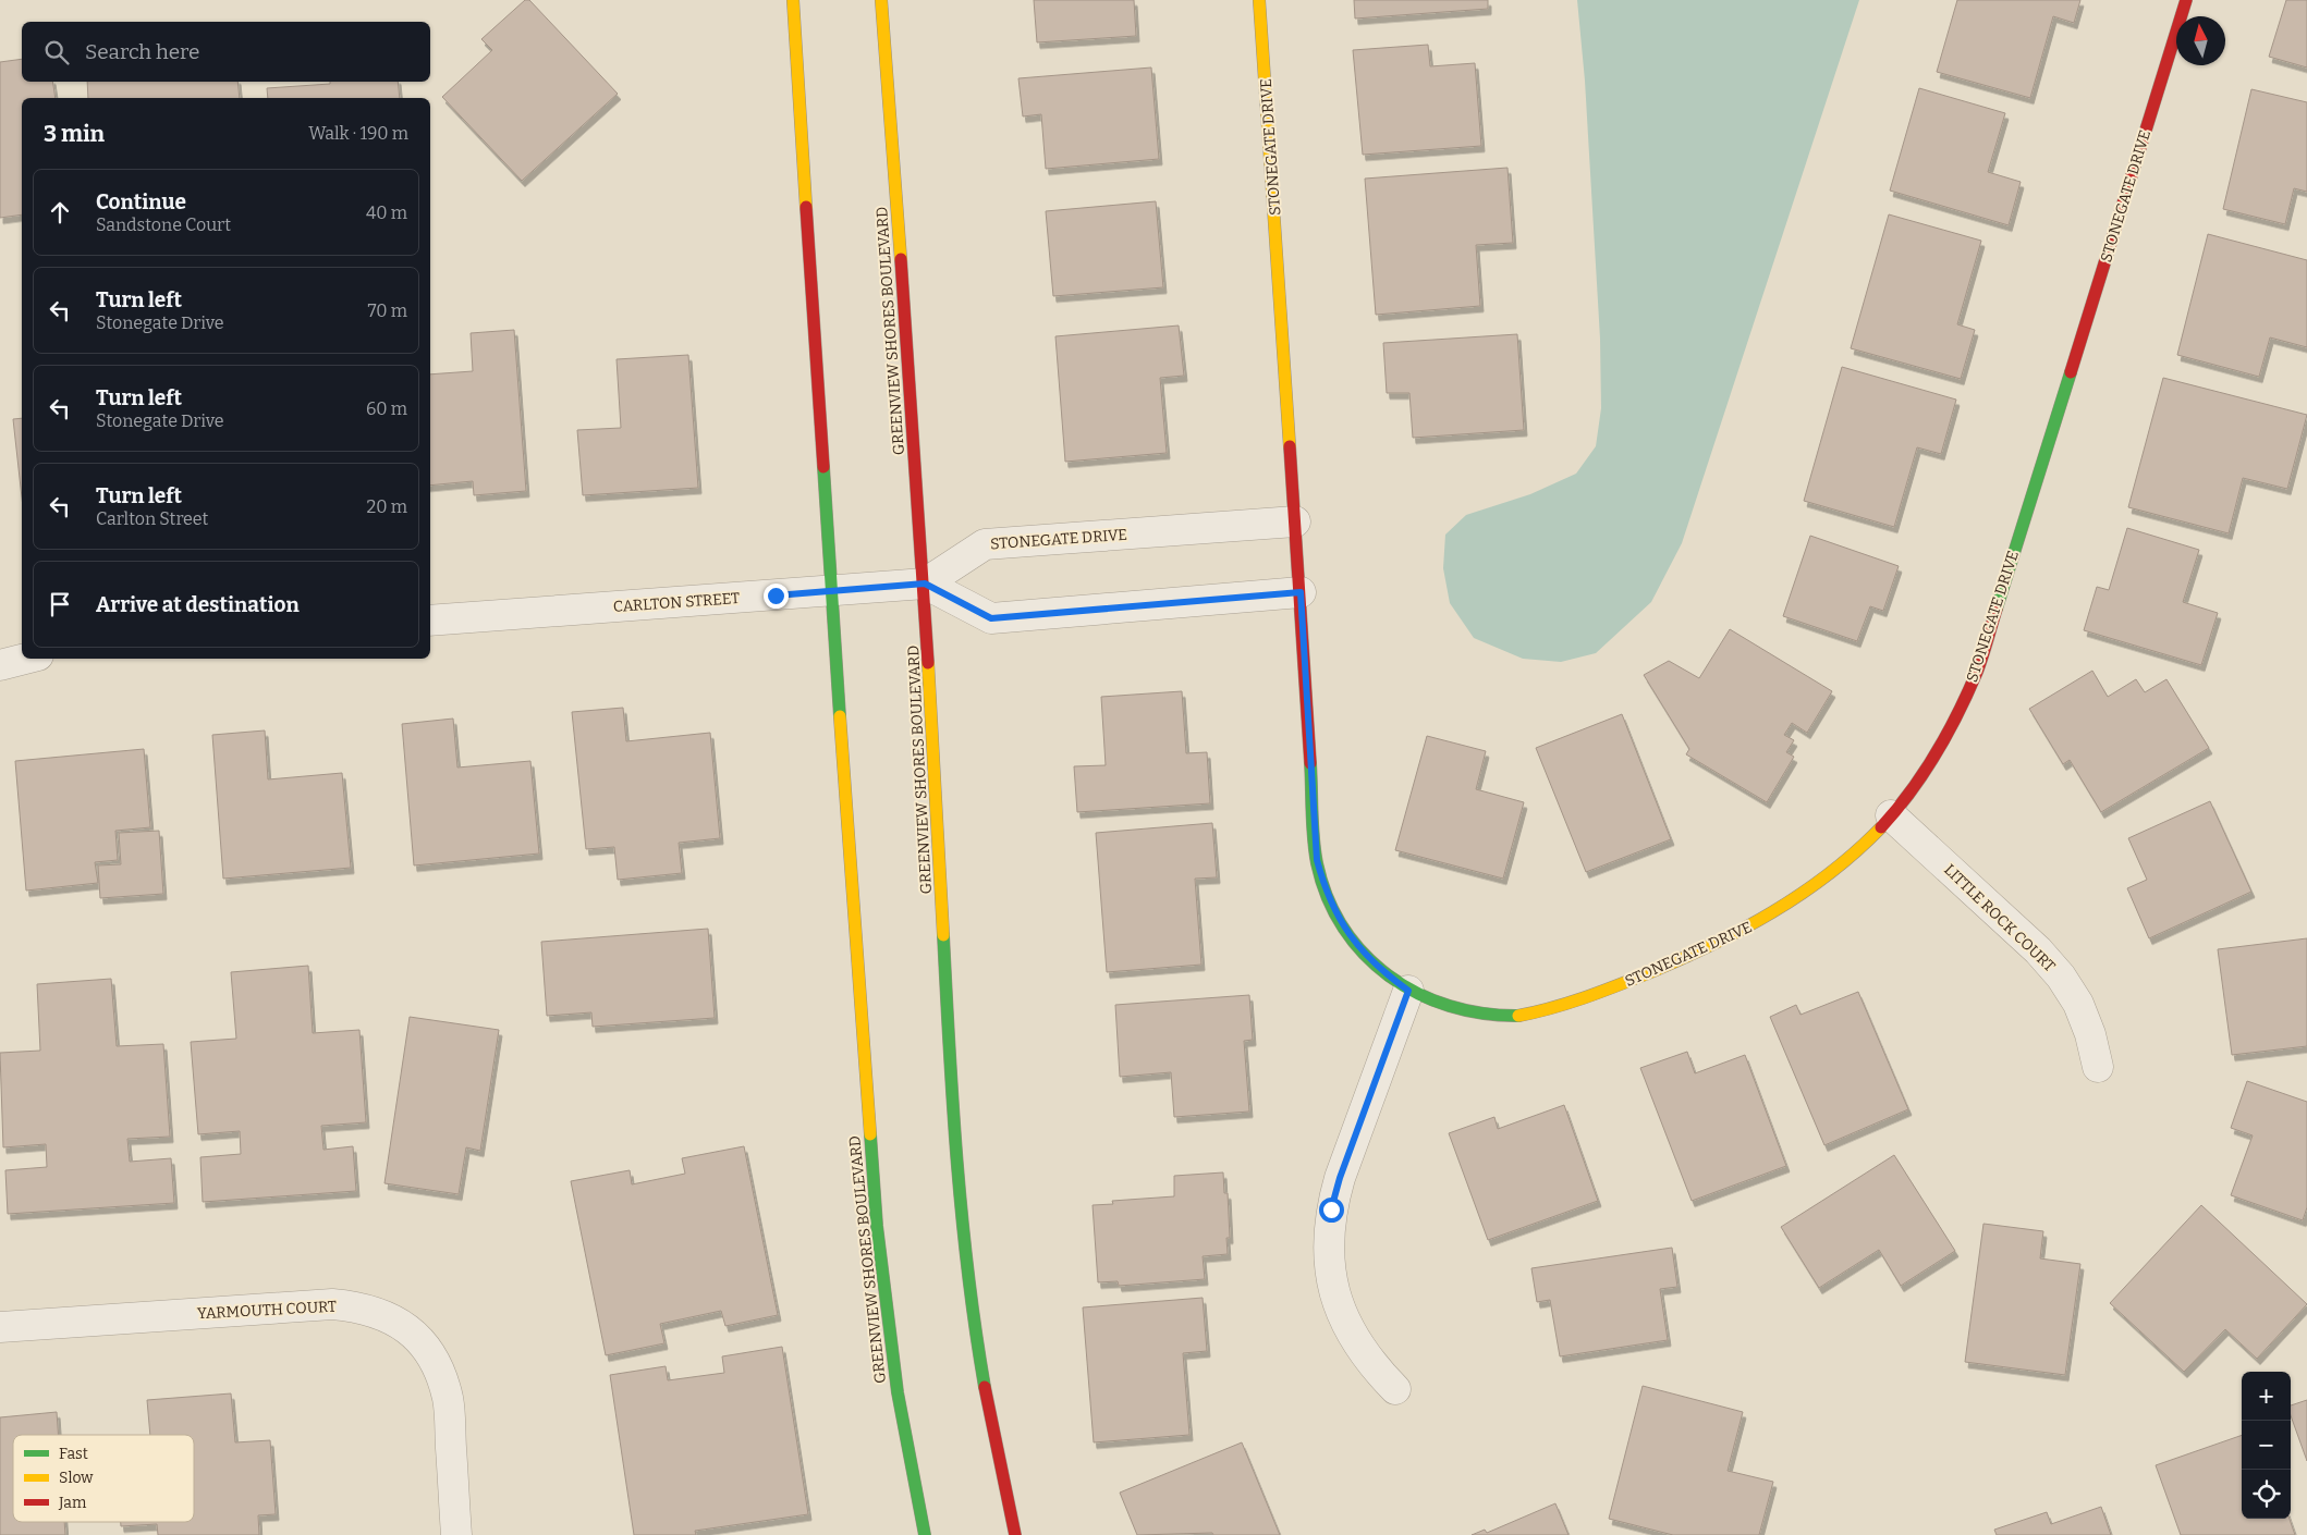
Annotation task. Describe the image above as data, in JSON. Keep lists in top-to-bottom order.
{
  "streets": {
    "street": [
      "STONEGATE DRIVE",
      "GREENVIEW SHORES BOULEVARD",
      "CARLTON STREET",
      "LITTLE ROCK COURT",
      "YARMOUTH COURT"
    ]
  },
  "crossings": [
    ["STONEGATE DRIVE", "GREENVIEW SHORES BOULEVARD"],
    ["STONEGATE DRIVE", "CARLTON STREET"],
    ["STONEGATE DRIVE", "LITTLE ROCK COURT"],
    ["GREENVIEW SHORES BOULEVARD", "CARLTON STREET"]
  ],
  "legend": ["Fast", "Slow", "Jam"],
  "north": "top",
  "page": {
    "search": "Search here",
    "heading": ["3 min", "Walk · 190 m"],
    "list": [
      ["Continue", "Sandstone Court", "40 m"],
      ["Turn left", "Stonegate Drive", "70 m"],
      ["Turn left", "Stonegate Drive", "60 m"],
      ["Turn left", "Carlton Street", "20 m"],
      "Arrive at destination"
    ],
    "map_buttons": ["+", "−"]
  }
}
